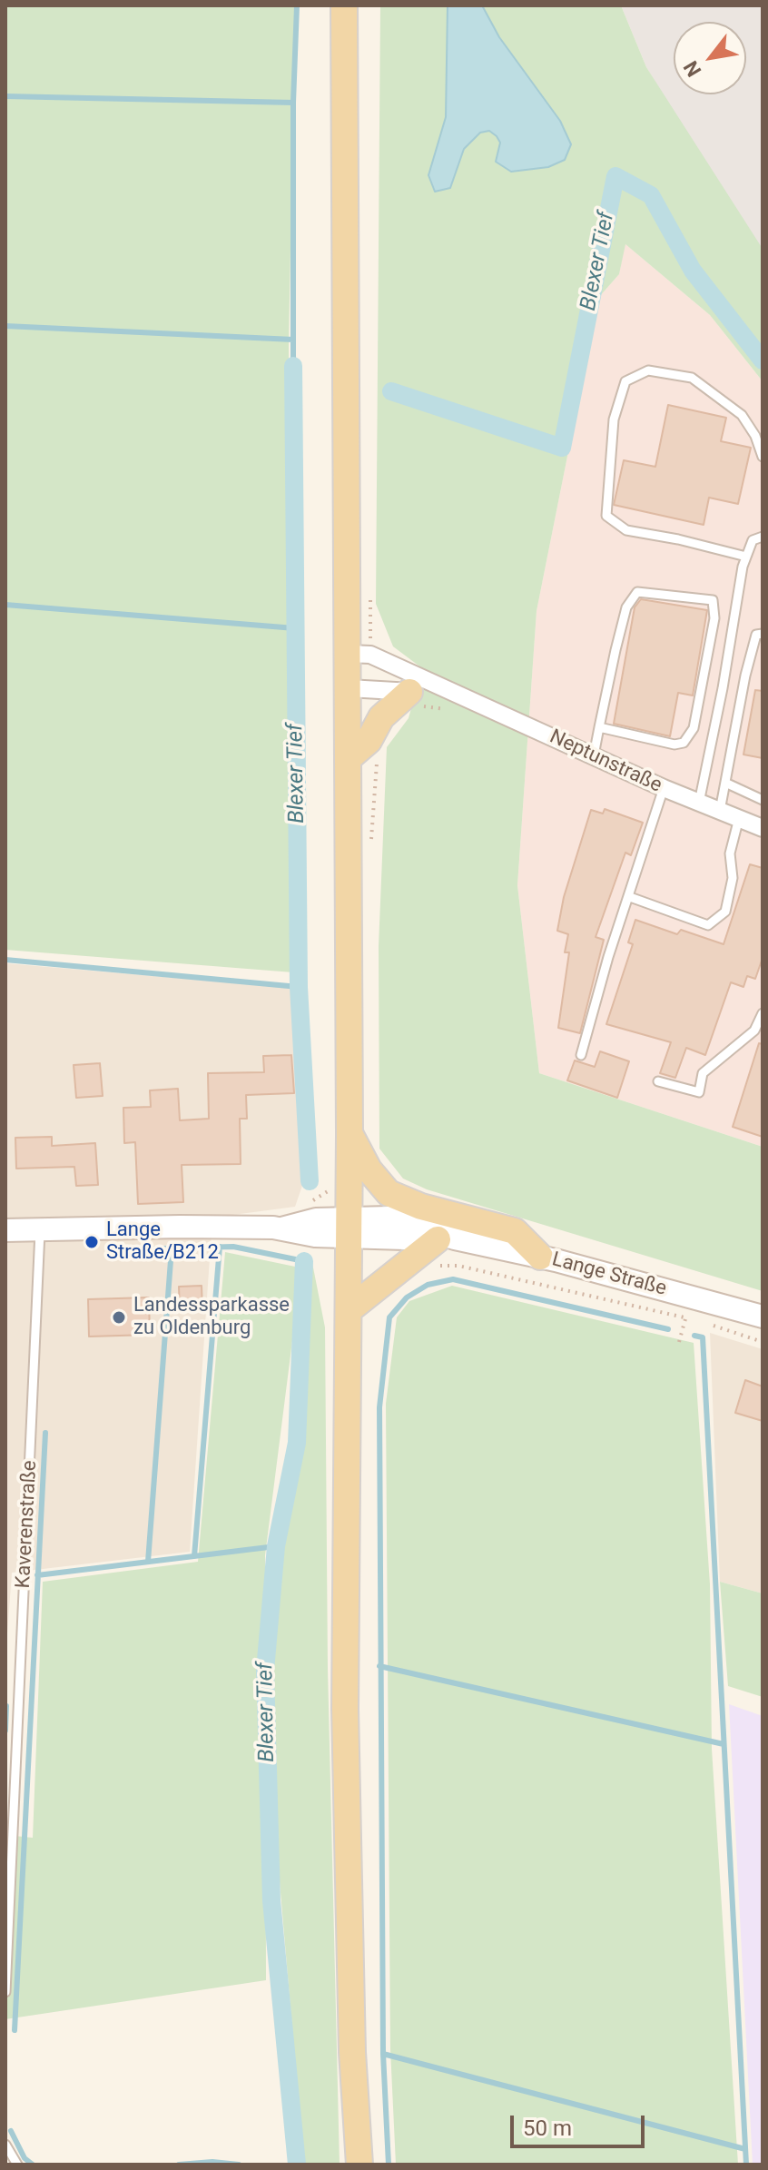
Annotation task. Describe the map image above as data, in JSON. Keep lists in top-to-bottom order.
{
  "streets": {
    "street": ["Neptunstraße", "Lange Straße"],
    "lane": ["Kaverenstraße"]
  },
  "crossings": [
    ["Lange Straße", "Kaverenstraße"]
  ],
  "water": ["Blexer Tief"],
  "places": ["Lange Straße/B212", "Landessparkasse zu Oldenburg"],
  "scale_bar": "50 m",
  "north": "bottom left"
}
